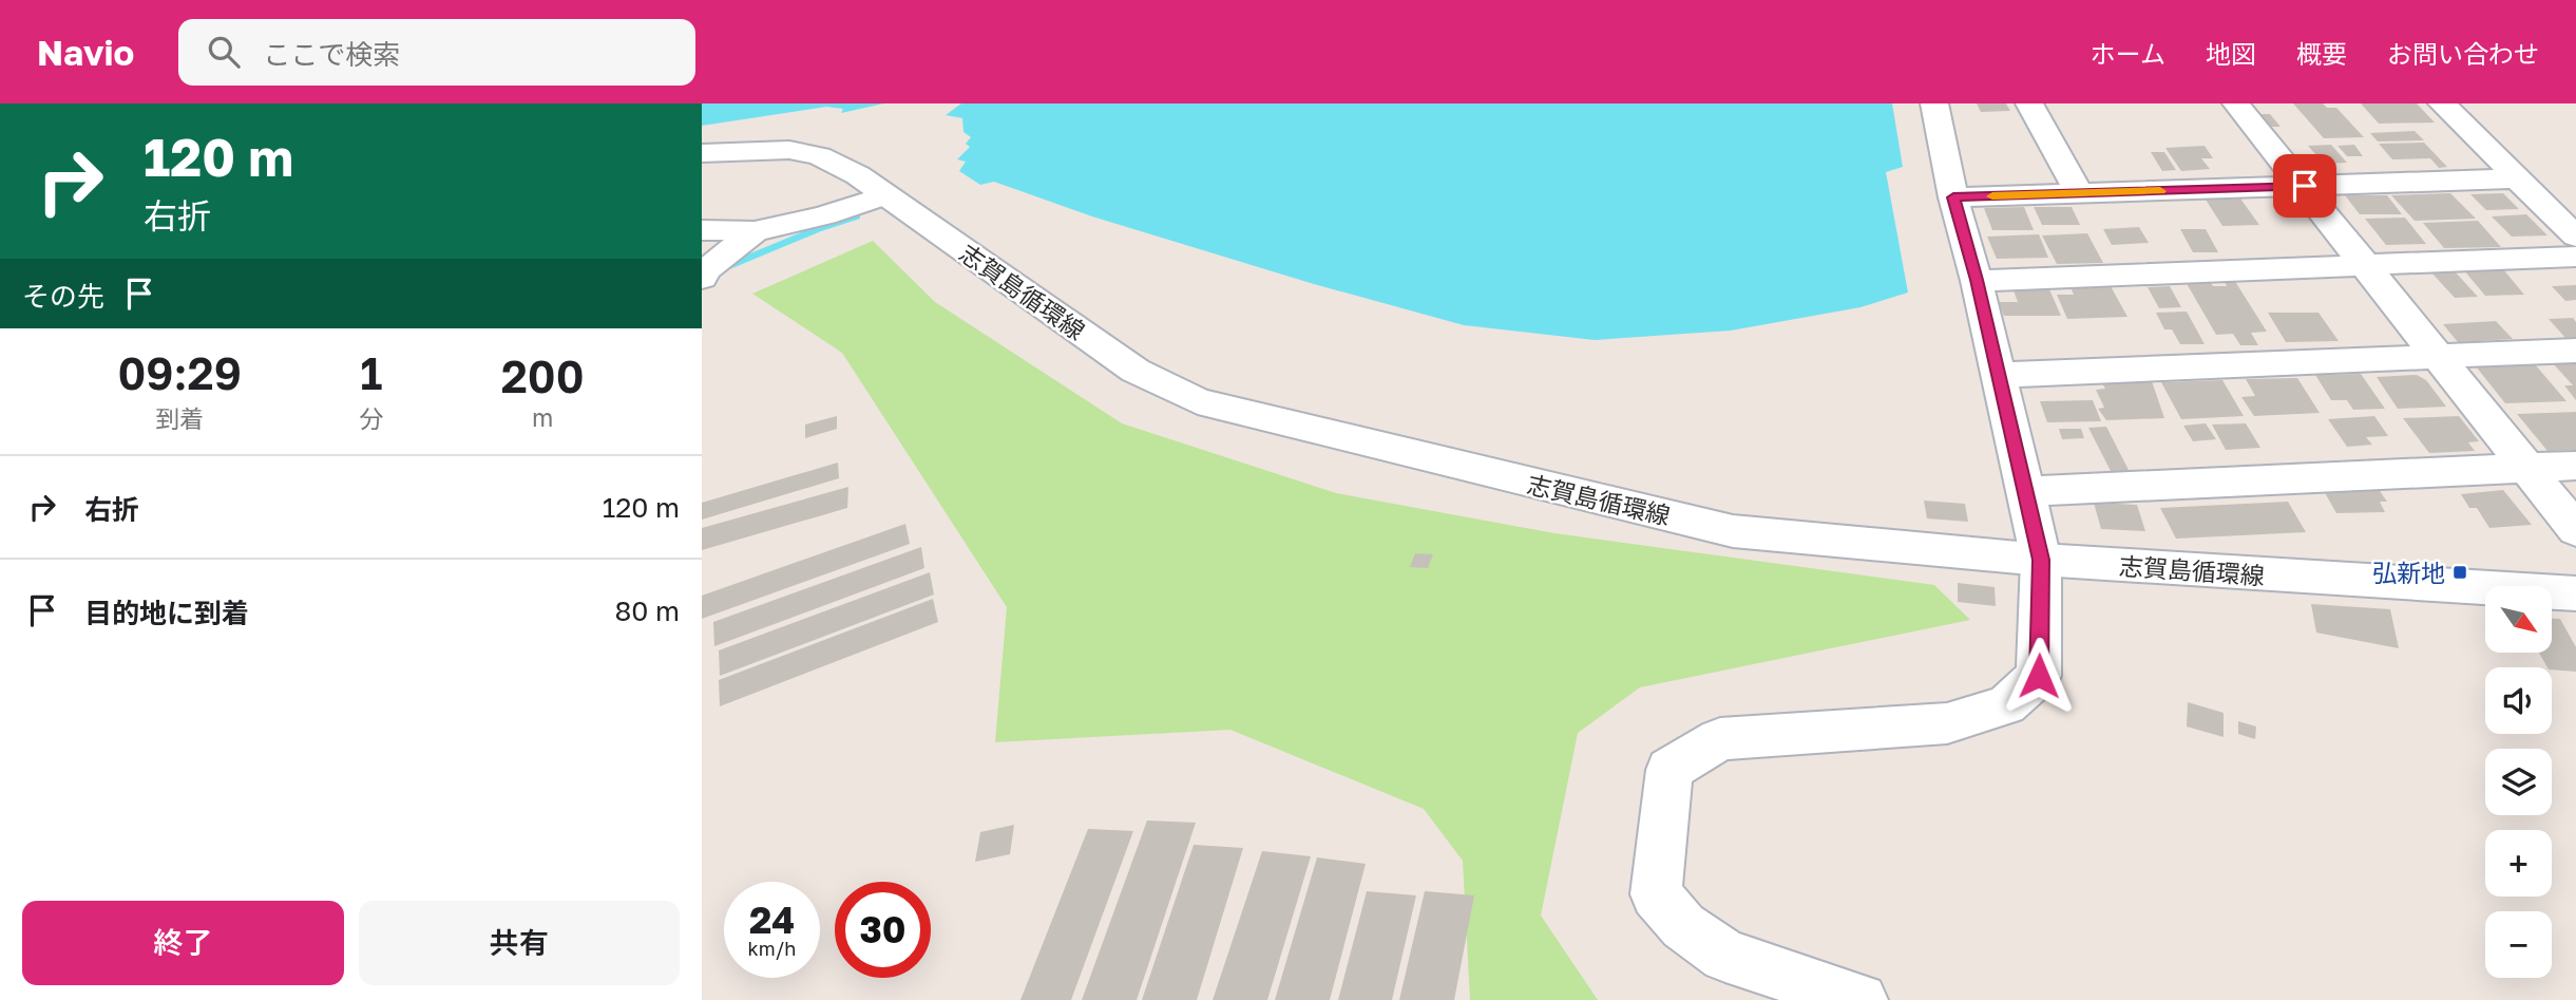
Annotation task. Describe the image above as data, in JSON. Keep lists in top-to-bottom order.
{
  "streets": {
    "street": ["志賀島循環線"]
  },
  "places": {
    "transit": ["弘新地"]
  },
  "north": "bottom right",
  "page": {
    "header": "Navio",
    "search": "ここで検索",
    "nav": [
      "ホーム",
      "地図",
      "概要",
      "お問い合わせ"
    ],
    "turn": ["120 m", "右折"],
    "then": "その先",
    "eta": [
      "09:29",
      "到着",
      "1",
      "分",
      "200",
      "m"
    ],
    "list": [
      {
        "name": "右折",
        "value": "120 m"
      },
      {
        "name": "目的地に到着",
        "value": "80 m"
      }
    ],
    "map_buttons": ["+", "−"],
    "speed": "24 km/h",
    "limit": "30",
    "buttons": ["終了", "共有"]
  }
}
